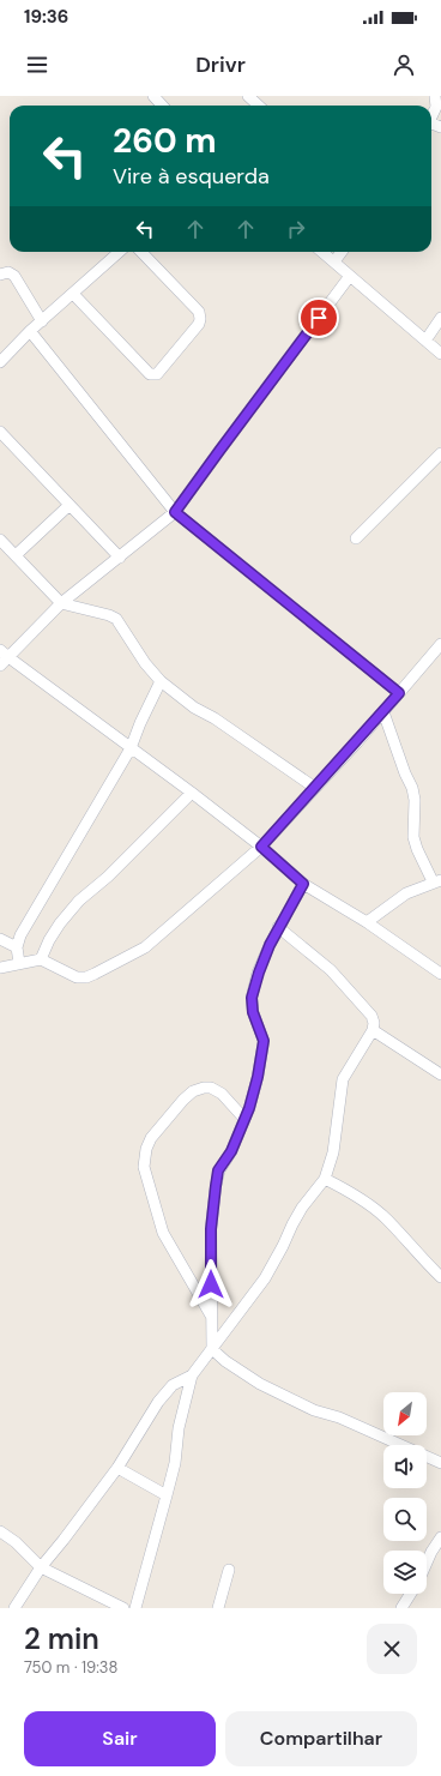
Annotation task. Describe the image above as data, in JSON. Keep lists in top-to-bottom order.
{
  "north": "bottom left",
  "page": {
    "status": "19:36",
    "header": "Drivr",
    "turn": ["260 m", "Vire à esquerda"],
    "heading": ["2 min", "750 m · 19:38"],
    "buttons": ["Sair", "Compartilhar"]
  }
}
